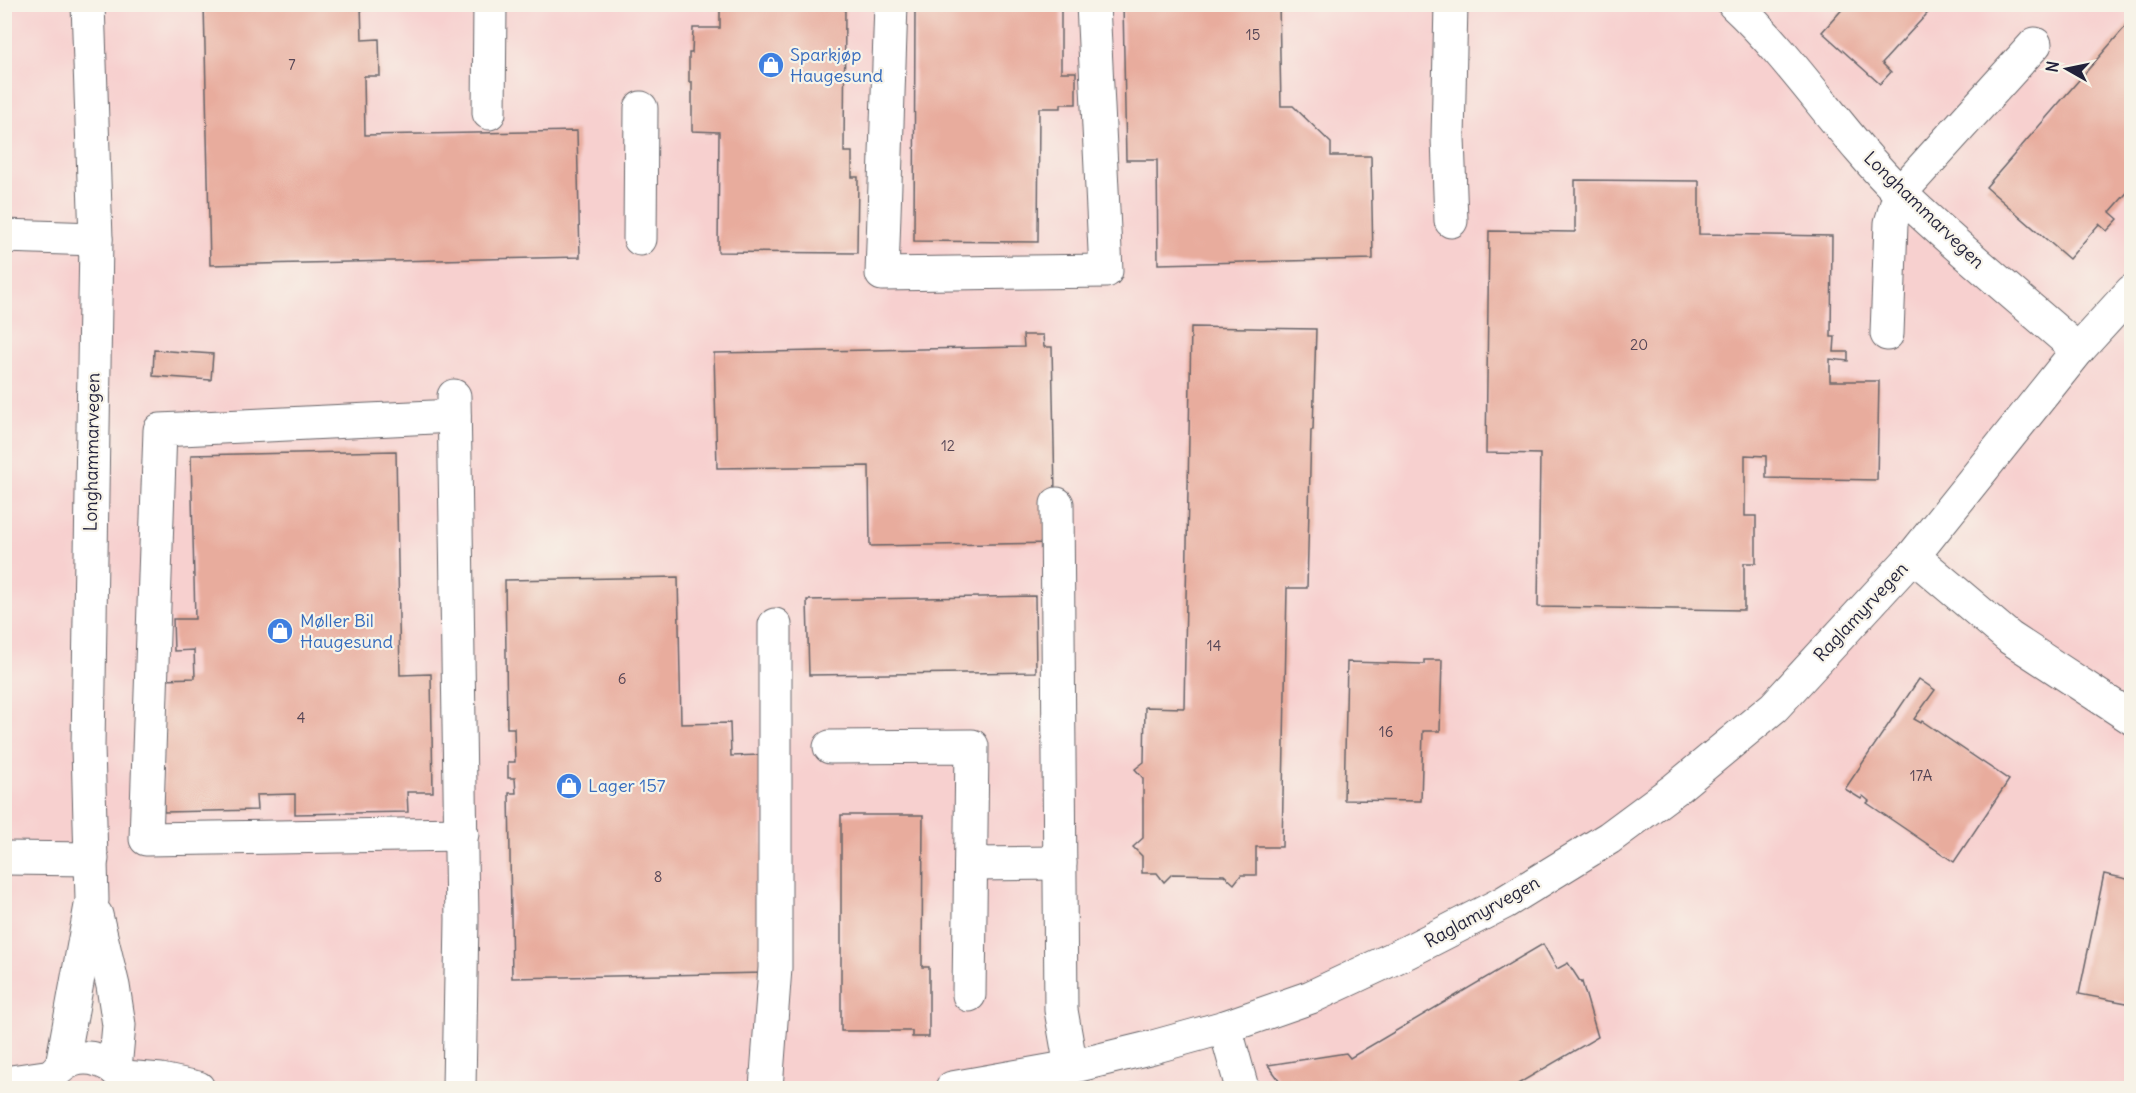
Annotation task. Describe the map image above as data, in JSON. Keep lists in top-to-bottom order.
{
  "streets": {
    "street": ["Longhammarvegen", "Raglamyrvegen"]
  },
  "crossings": [
    ["Longhammarvegen", "Raglamyrvegen"]
  ],
  "places": {
    "shop": ["Sparkjøp Haugesund", "Møller Bil Haugesund", "Lager 157"]
  },
  "house_numbers": [
    "15",
    "7",
    "20",
    "12",
    "14",
    "6",
    "4",
    "16",
    "17A",
    "8"
  ],
  "north": "left"
}
